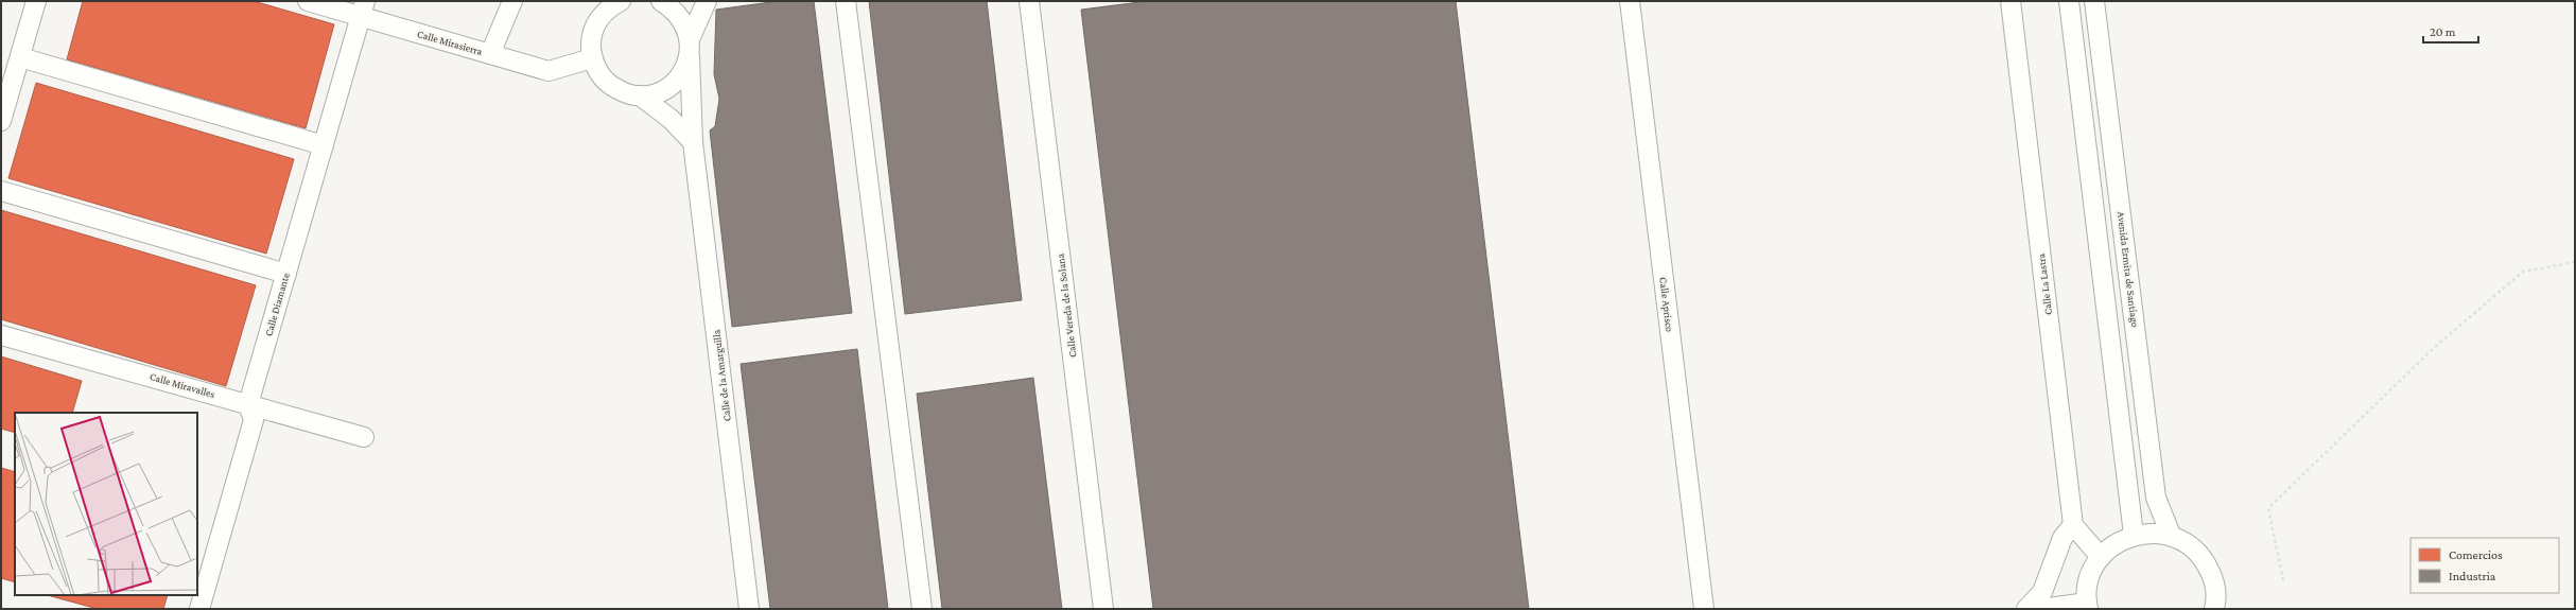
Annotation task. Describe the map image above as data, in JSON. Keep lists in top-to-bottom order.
{
  "streets": {
    "street": [
      "Calle Mirasierra",
      "Avenida Ermita de Santiago",
      "Calle La Lastra",
      "Calle Diamante",
      "Calle Aprisco",
      "Calle Vereda de la Solana",
      "Calle de la Amarguilla",
      "Calle Miravalles"
    ]
  },
  "crossings": [
    ["Calle Mirasierra", "Calle Diamante"],
    ["Calle Diamante", "Calle Miravalles"]
  ],
  "legend": ["Comercios", "Industria"],
  "scale_bar": "20 m"
}
